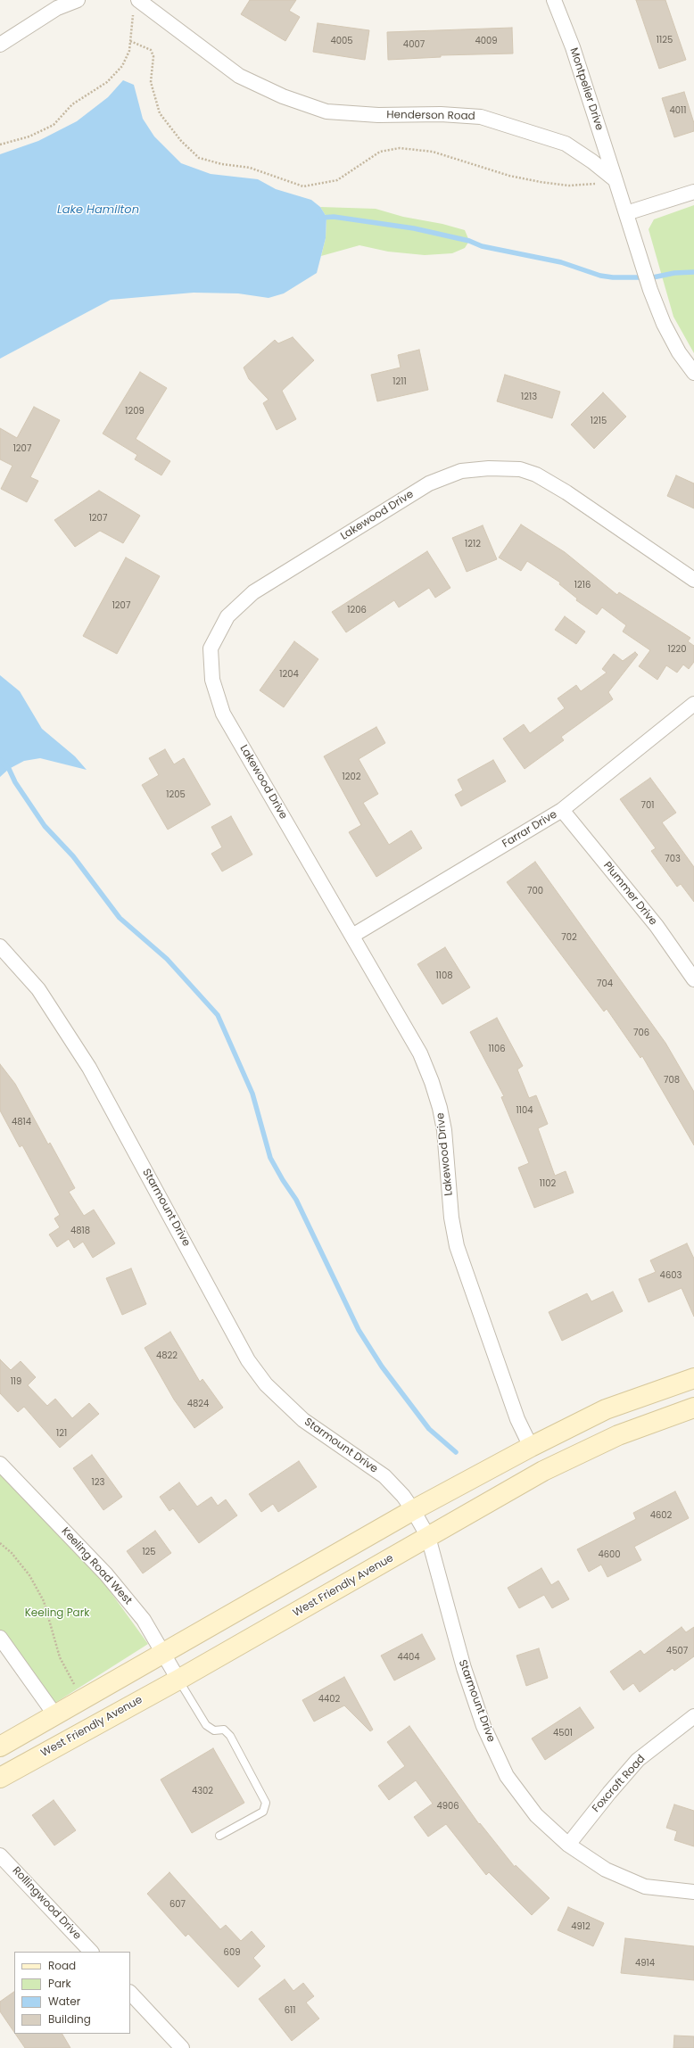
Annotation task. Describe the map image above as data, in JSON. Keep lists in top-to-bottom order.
{
  "streets": {
    "main road": ["West Friendly Avenue"],
    "street": [
      "Montpelier Drive",
      "Henderson Road",
      "Lakewood Drive",
      "Farrar Drive",
      "Plummer Drive",
      "Starmount Drive",
      "Keeling Road West",
      "Foxcroft Road",
      "Rollingwood Drive"
    ]
  },
  "crossings": [
    ["Montpelier Drive", "Henderson Road"],
    ["Lakewood Drive", "Farrar Drive"],
    ["Farrar Drive", "Plummer Drive"],
    ["Starmount Drive", "West Friendly Avenue"],
    ["Starmount Drive", "Foxcroft Road"],
    ["Keeling Road West", "West Friendly Avenue"]
  ],
  "water": ["Lake Hamilton"],
  "parks": ["Keeling Park"],
  "house_numbers": [
    "1125",
    "4005",
    "4009",
    "4007",
    "4011",
    "1211",
    "1213",
    "1209",
    "1215",
    "1207",
    "1207",
    "1212",
    "1216",
    "1207",
    "1206",
    "1220",
    "1204",
    "1202",
    "1205",
    "701",
    "703",
    "700",
    "702",
    "1108",
    "704",
    "706",
    "1106",
    "708",
    "1104",
    "4814",
    "1102",
    "4818",
    "4603",
    "4822",
    "119",
    "4824",
    "121",
    "123",
    "4602",
    "125",
    "4600",
    "4507",
    "4404",
    "4402",
    "4501",
    "4302",
    "4906",
    "607",
    "4912",
    "609",
    "4914",
    "611"
  ],
  "legend": [
    "Road",
    "Park",
    "Water",
    "Building"
  ]
}
